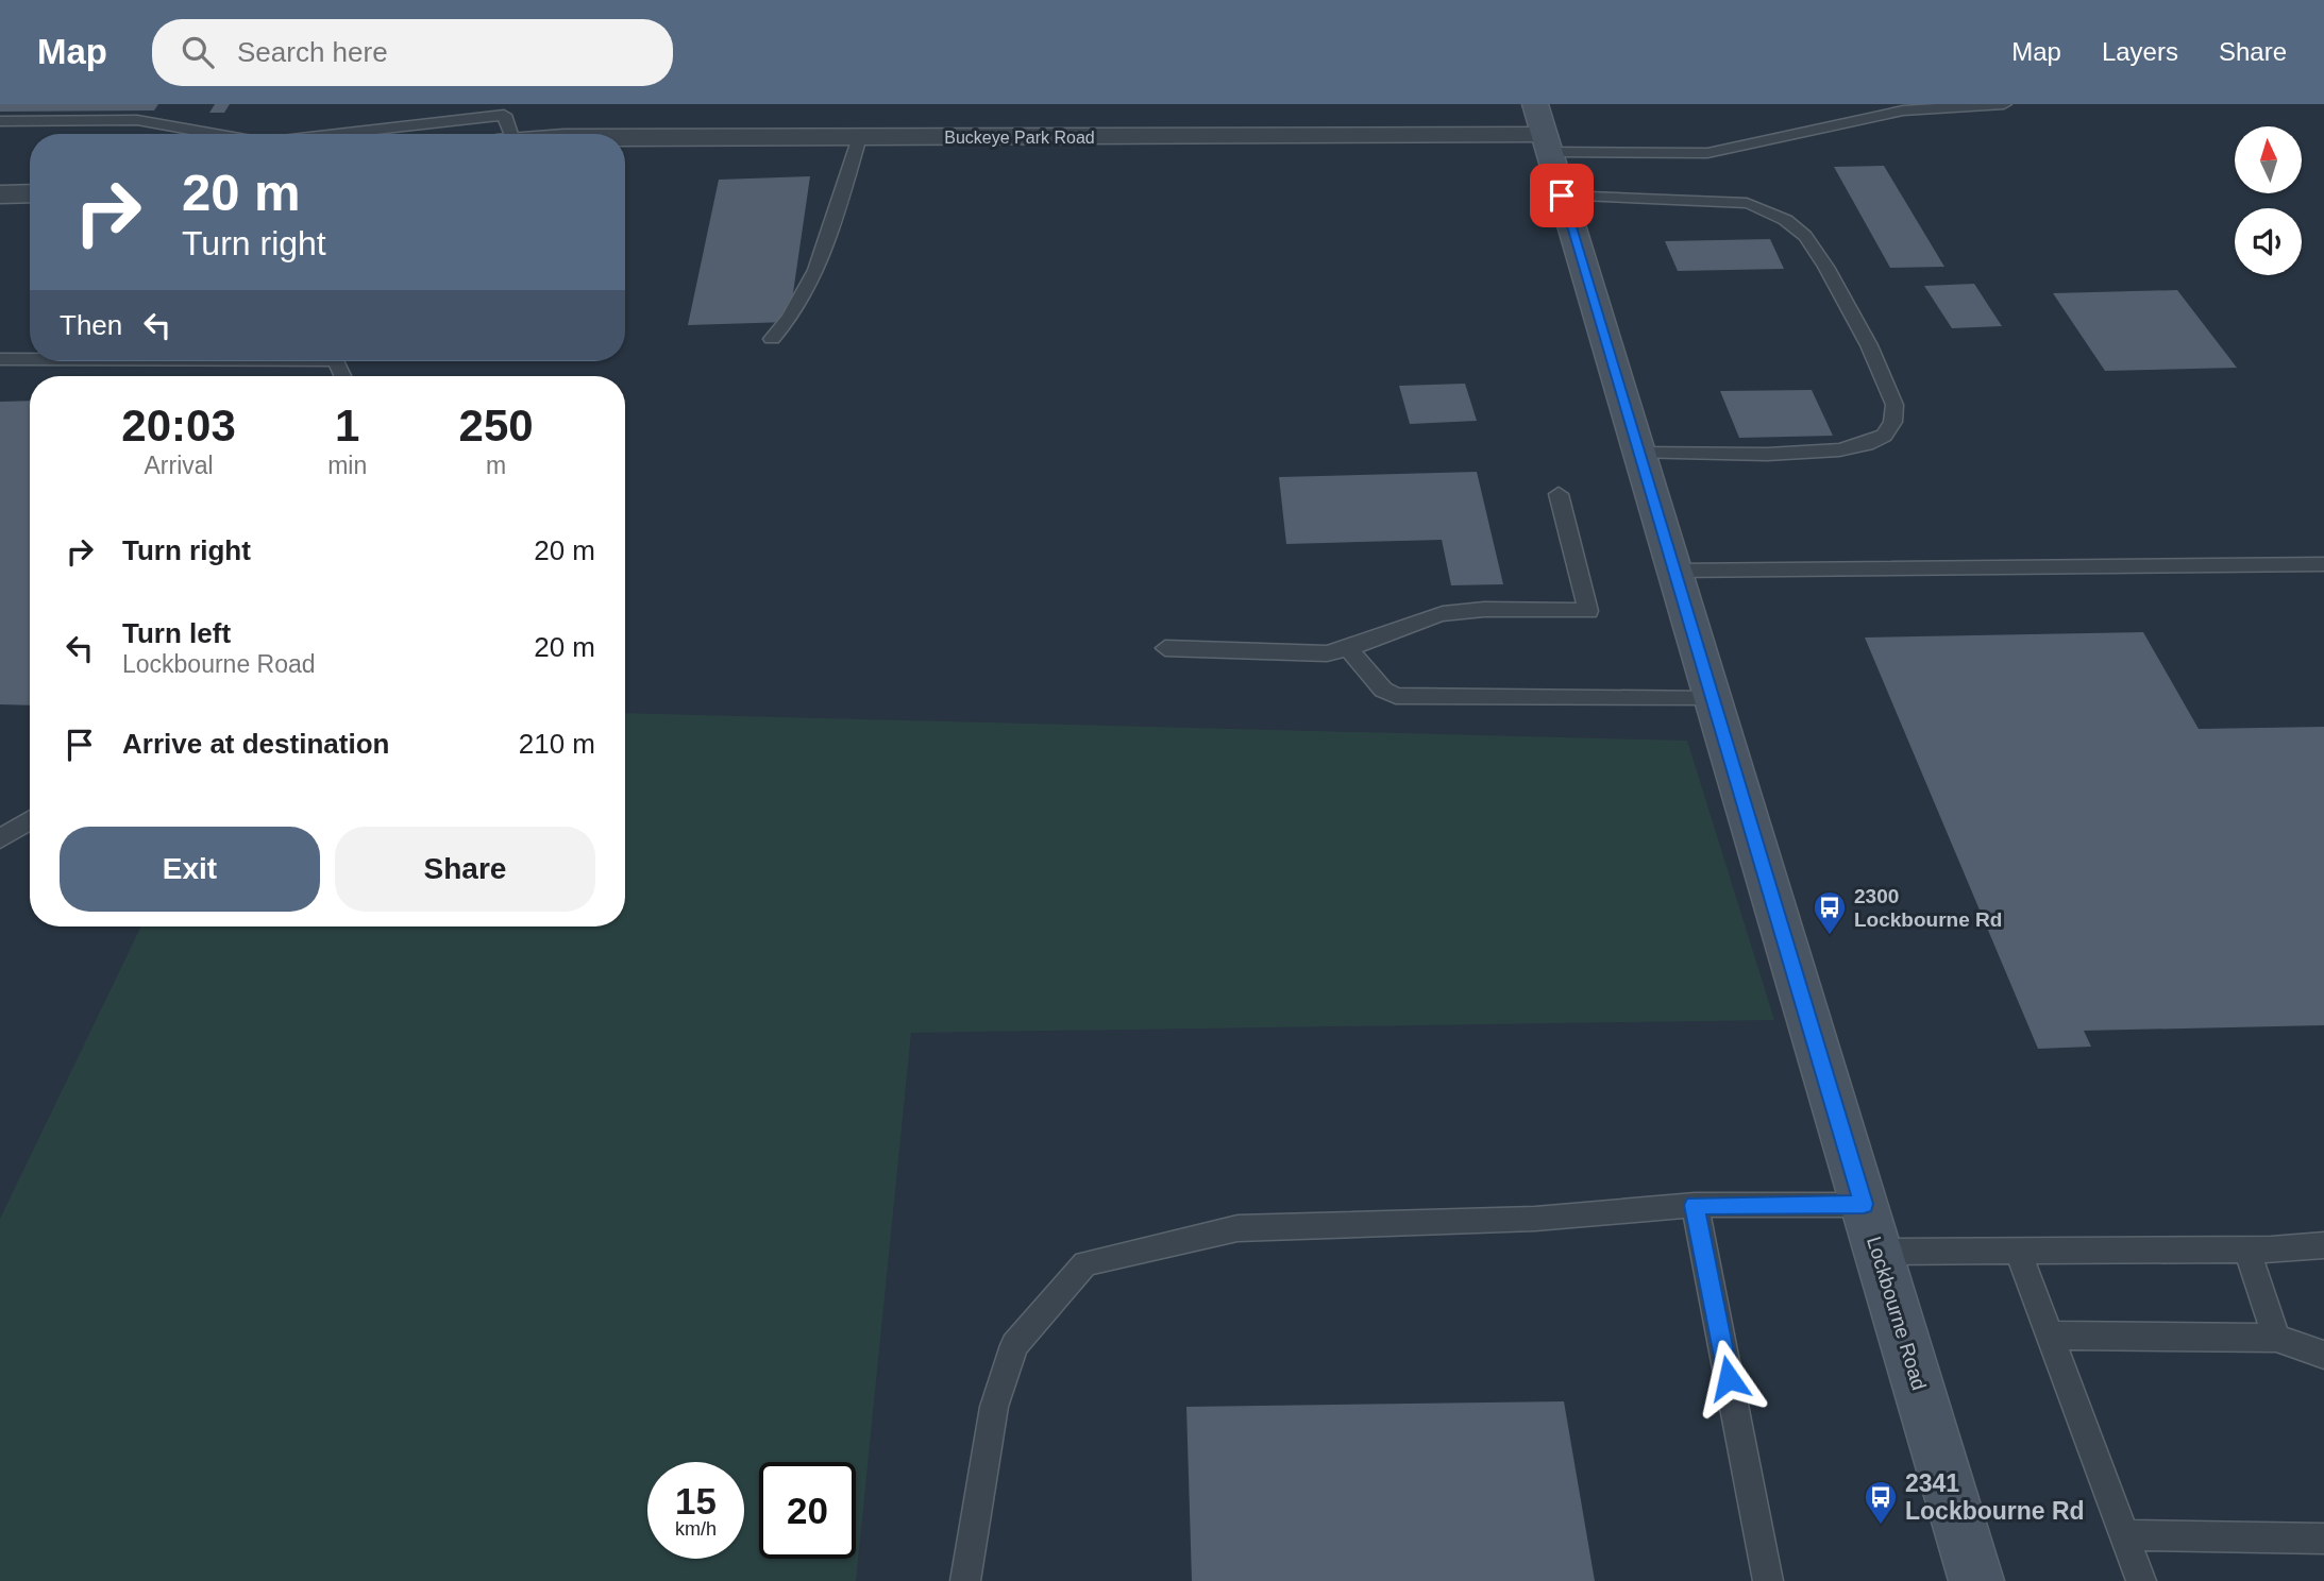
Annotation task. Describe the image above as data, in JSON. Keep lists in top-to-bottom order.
{
  "streets": {
    "main road": ["Lockbourne Road"],
    "street": ["Buckeye Park Road"]
  },
  "crossings": [
    ["Buckeye Park Road", "Lockbourne Road"]
  ],
  "places": {
    "bus stop": ["2300 Lockbourne Rd", "2341 Lockbourne Rd"]
  },
  "north": "top",
  "page": {
    "header": "Map",
    "search": "Search here",
    "nav": ["Map", "Layers", "Share"],
    "turn": ["20 m", "Turn right"],
    "then": "Then",
    "eta": [
      "20:03",
      "Arrival",
      "1",
      "min",
      "250",
      "m"
    ],
    "list": [
      {
        "name": "Turn right",
        "value": "20 m"
      },
      {
        "name": "Turn left",
        "note": "Lockbourne Road",
        "value": "20 m"
      },
      {
        "name": "Arrive at destination",
        "value": "210 m"
      }
    ],
    "buttons": ["Exit", "Share"],
    "speed": "15 km/h",
    "limit": "20"
  }
}
